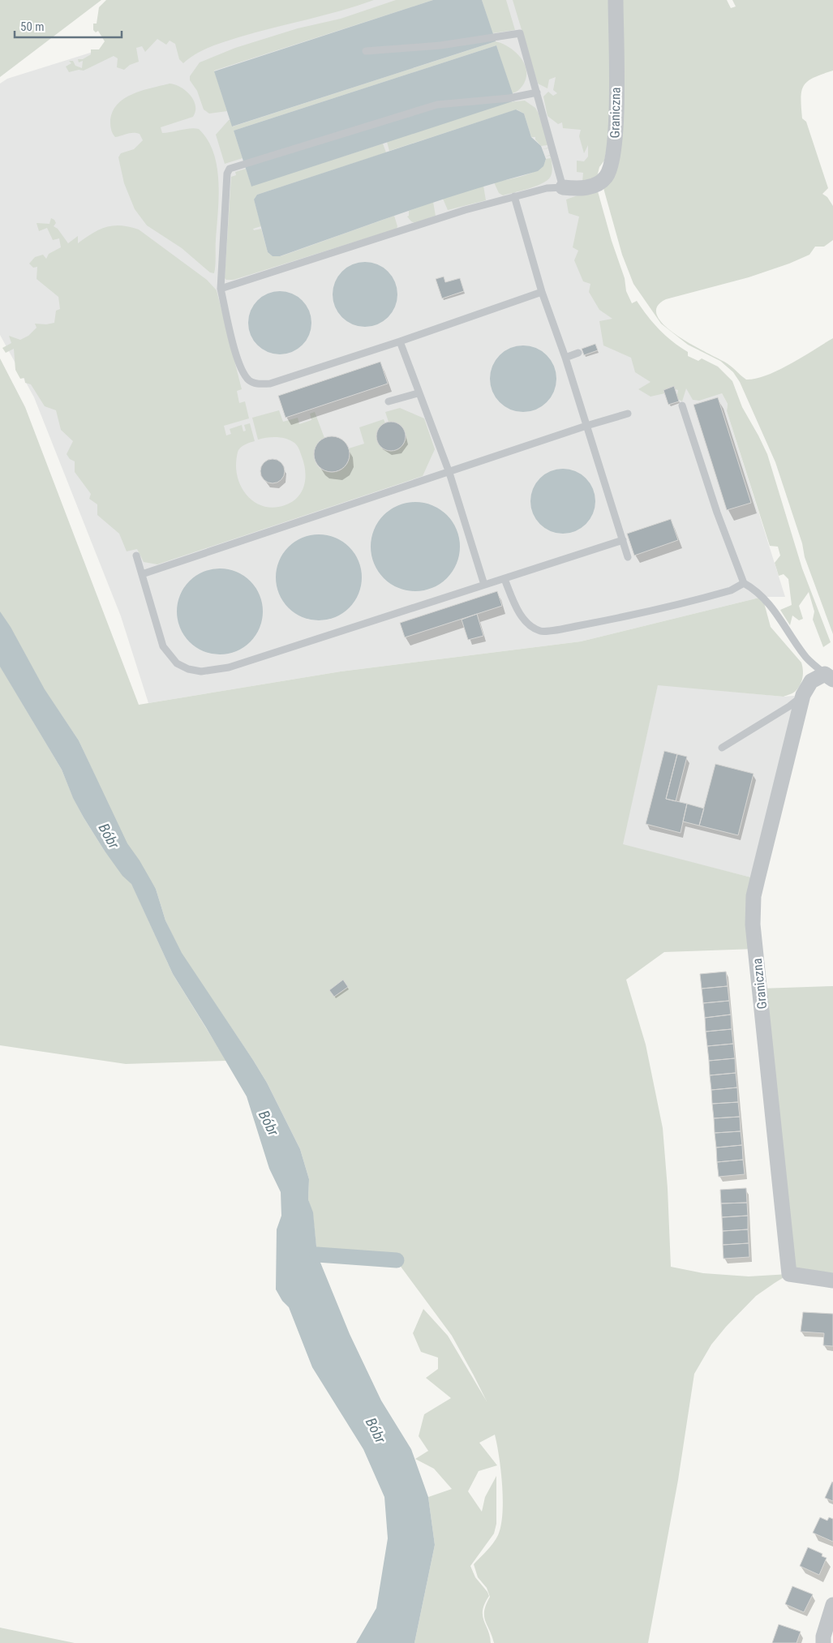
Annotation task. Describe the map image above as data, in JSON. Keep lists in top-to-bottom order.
{
  "streets": {
    "street": ["Graniczna"]
  },
  "water": ["Bóbr"],
  "scale_bar": "50 m"
}
